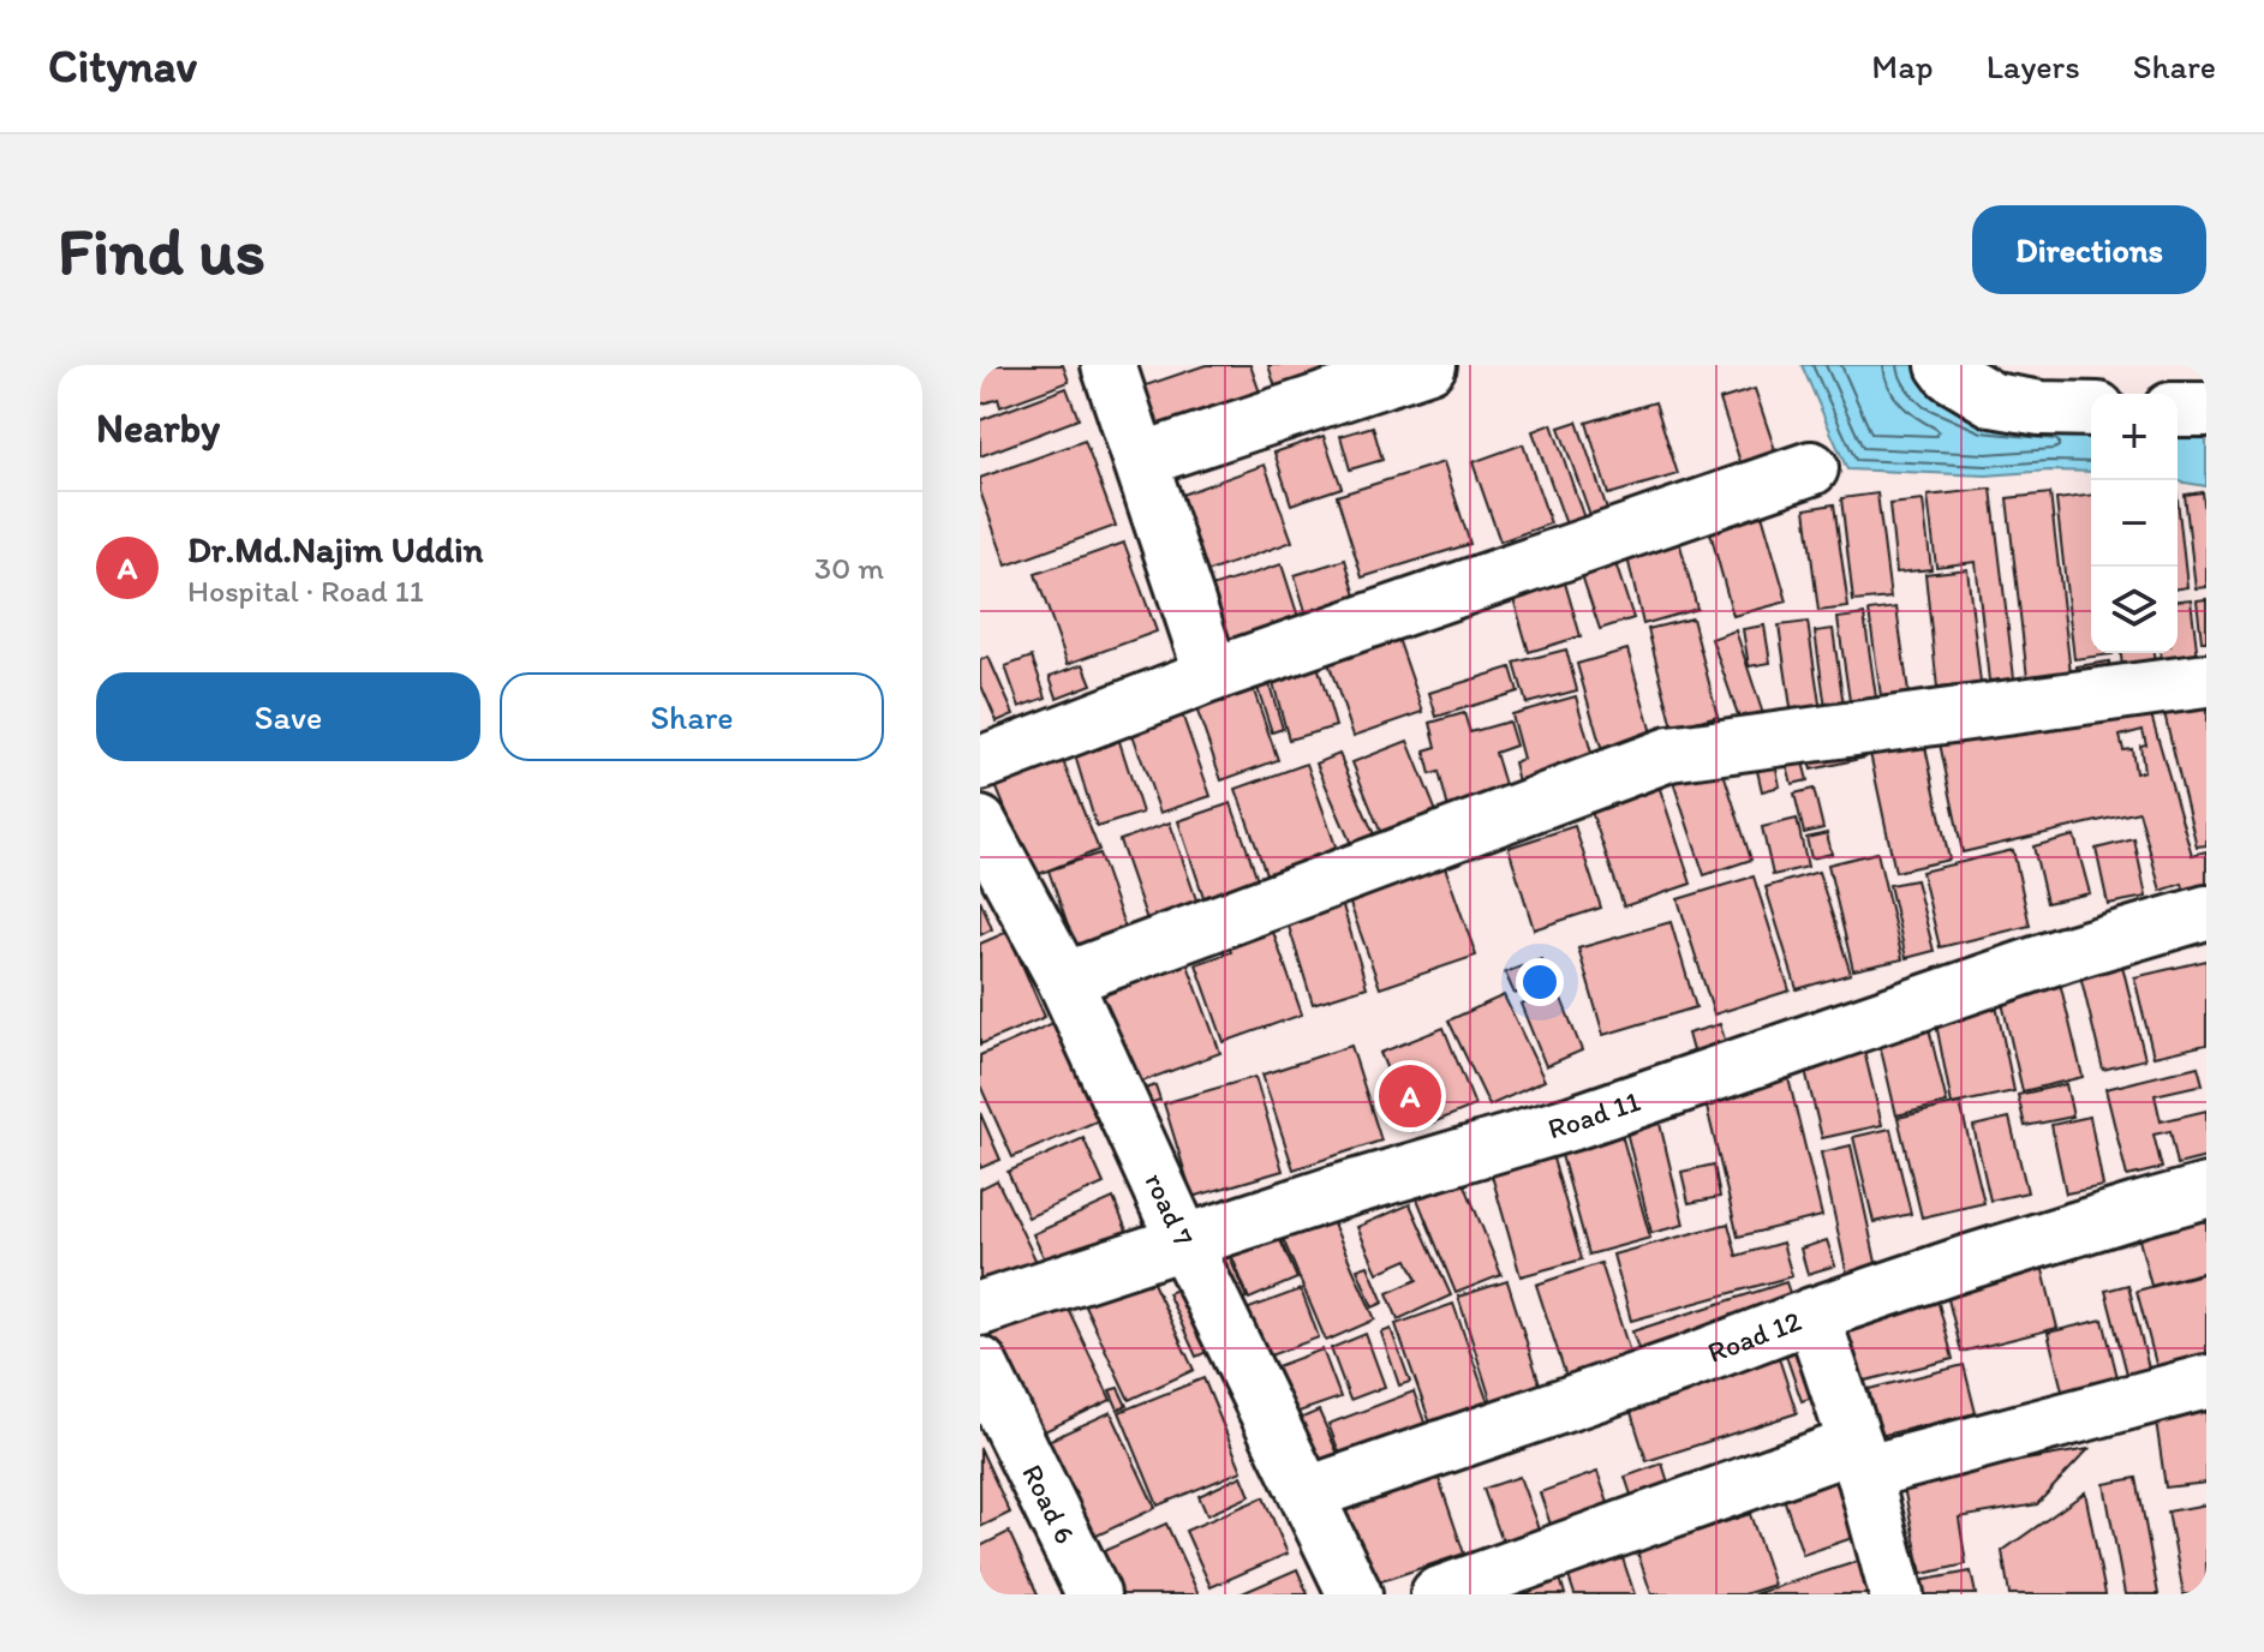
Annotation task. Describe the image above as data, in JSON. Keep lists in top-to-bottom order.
{
  "streets": {
    "street": [
      "Road 11",
      "road 7",
      "Road 12",
      "Road 6"
    ]
  },
  "crossings": [
    ["Road 11", "road 7"],
    ["road 7", "Road 12"]
  ],
  "page": {
    "header": "Citynav",
    "nav": ["Map", "Layers", "Share"],
    "buttons": [
      "Directions",
      ["Save", "Share"]
    ],
    "title": "Find us",
    "heading": "Nearby",
    "map_buttons": ["+", "−"],
    "list": [
      {
        "mark": "A",
        "name": "Dr.Md.Najim Uddin",
        "note": "Hospital · Road 11",
        "value": "30 m"
      }
    ],
    "pins": "A"
  }
}
